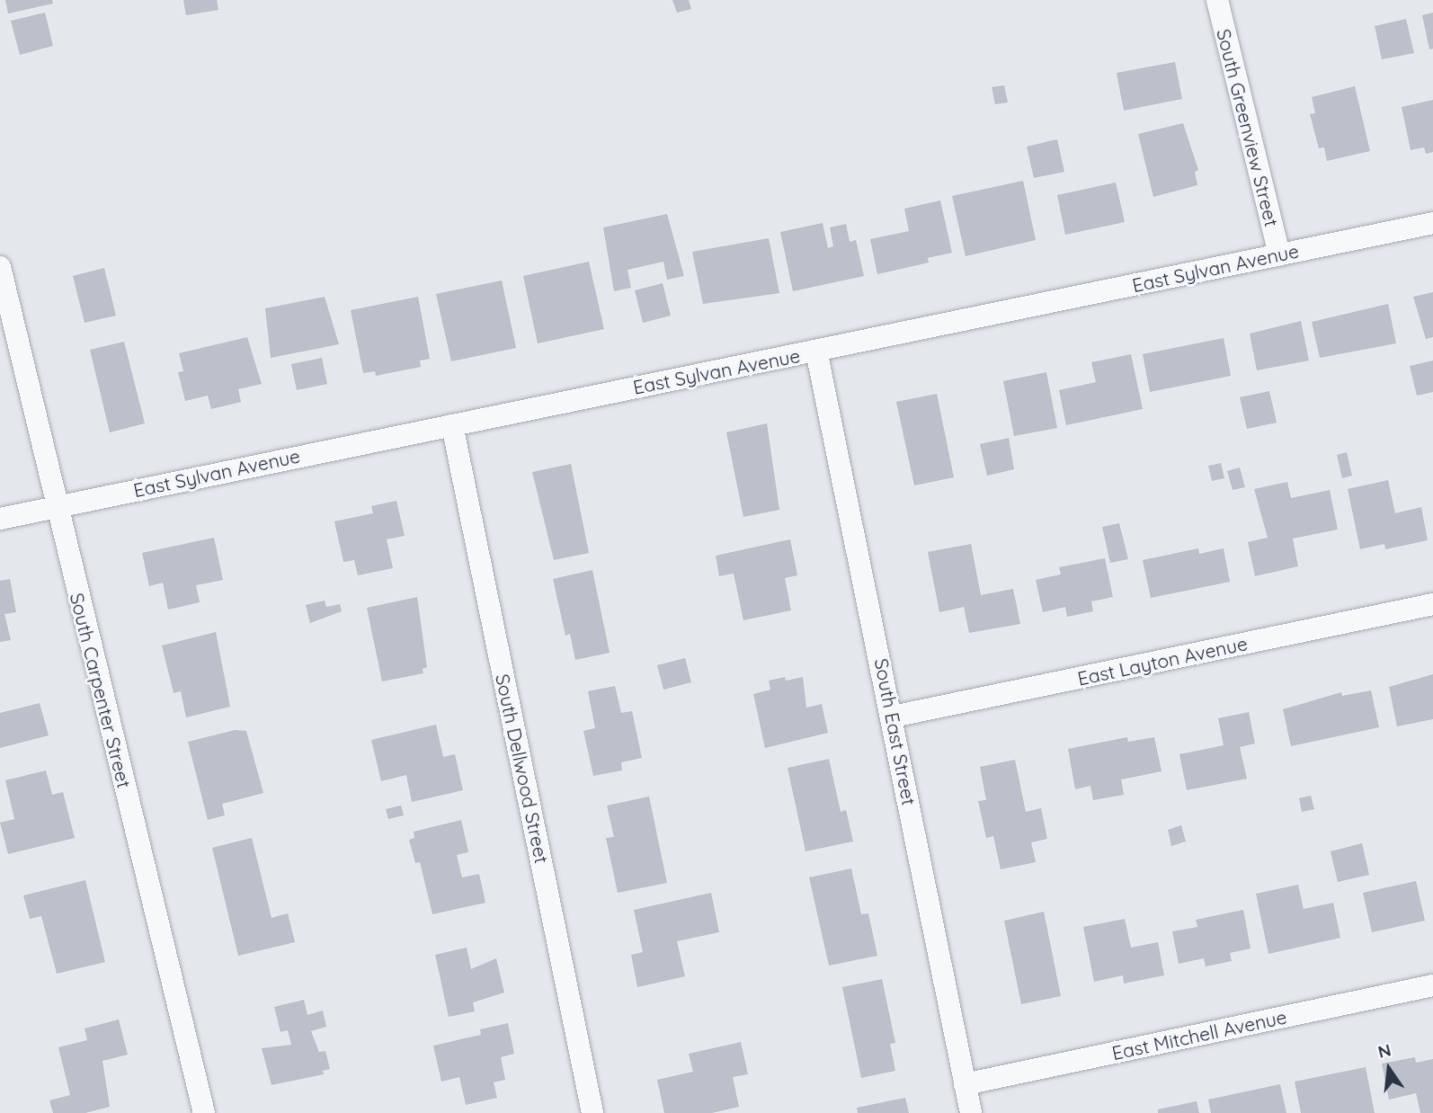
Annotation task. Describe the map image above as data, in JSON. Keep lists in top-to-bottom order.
{
  "streets": {
    "street": [
      "South Greenview Street",
      "East Sylvan Avenue",
      "East Layton Avenue",
      "South Carpenter Street",
      "South East Street",
      "South Dellwood Street",
      "East Mitchell Avenue"
    ]
  },
  "crossings": [
    ["South Greenview Street", "East Sylvan Avenue"],
    ["East Sylvan Avenue", "South Carpenter Street"],
    ["East Sylvan Avenue", "South East Street"],
    ["East Sylvan Avenue", "South Dellwood Street"],
    ["East Layton Avenue", "South East Street"],
    ["South East Street", "East Mitchell Avenue"]
  ],
  "north": "top"
}
